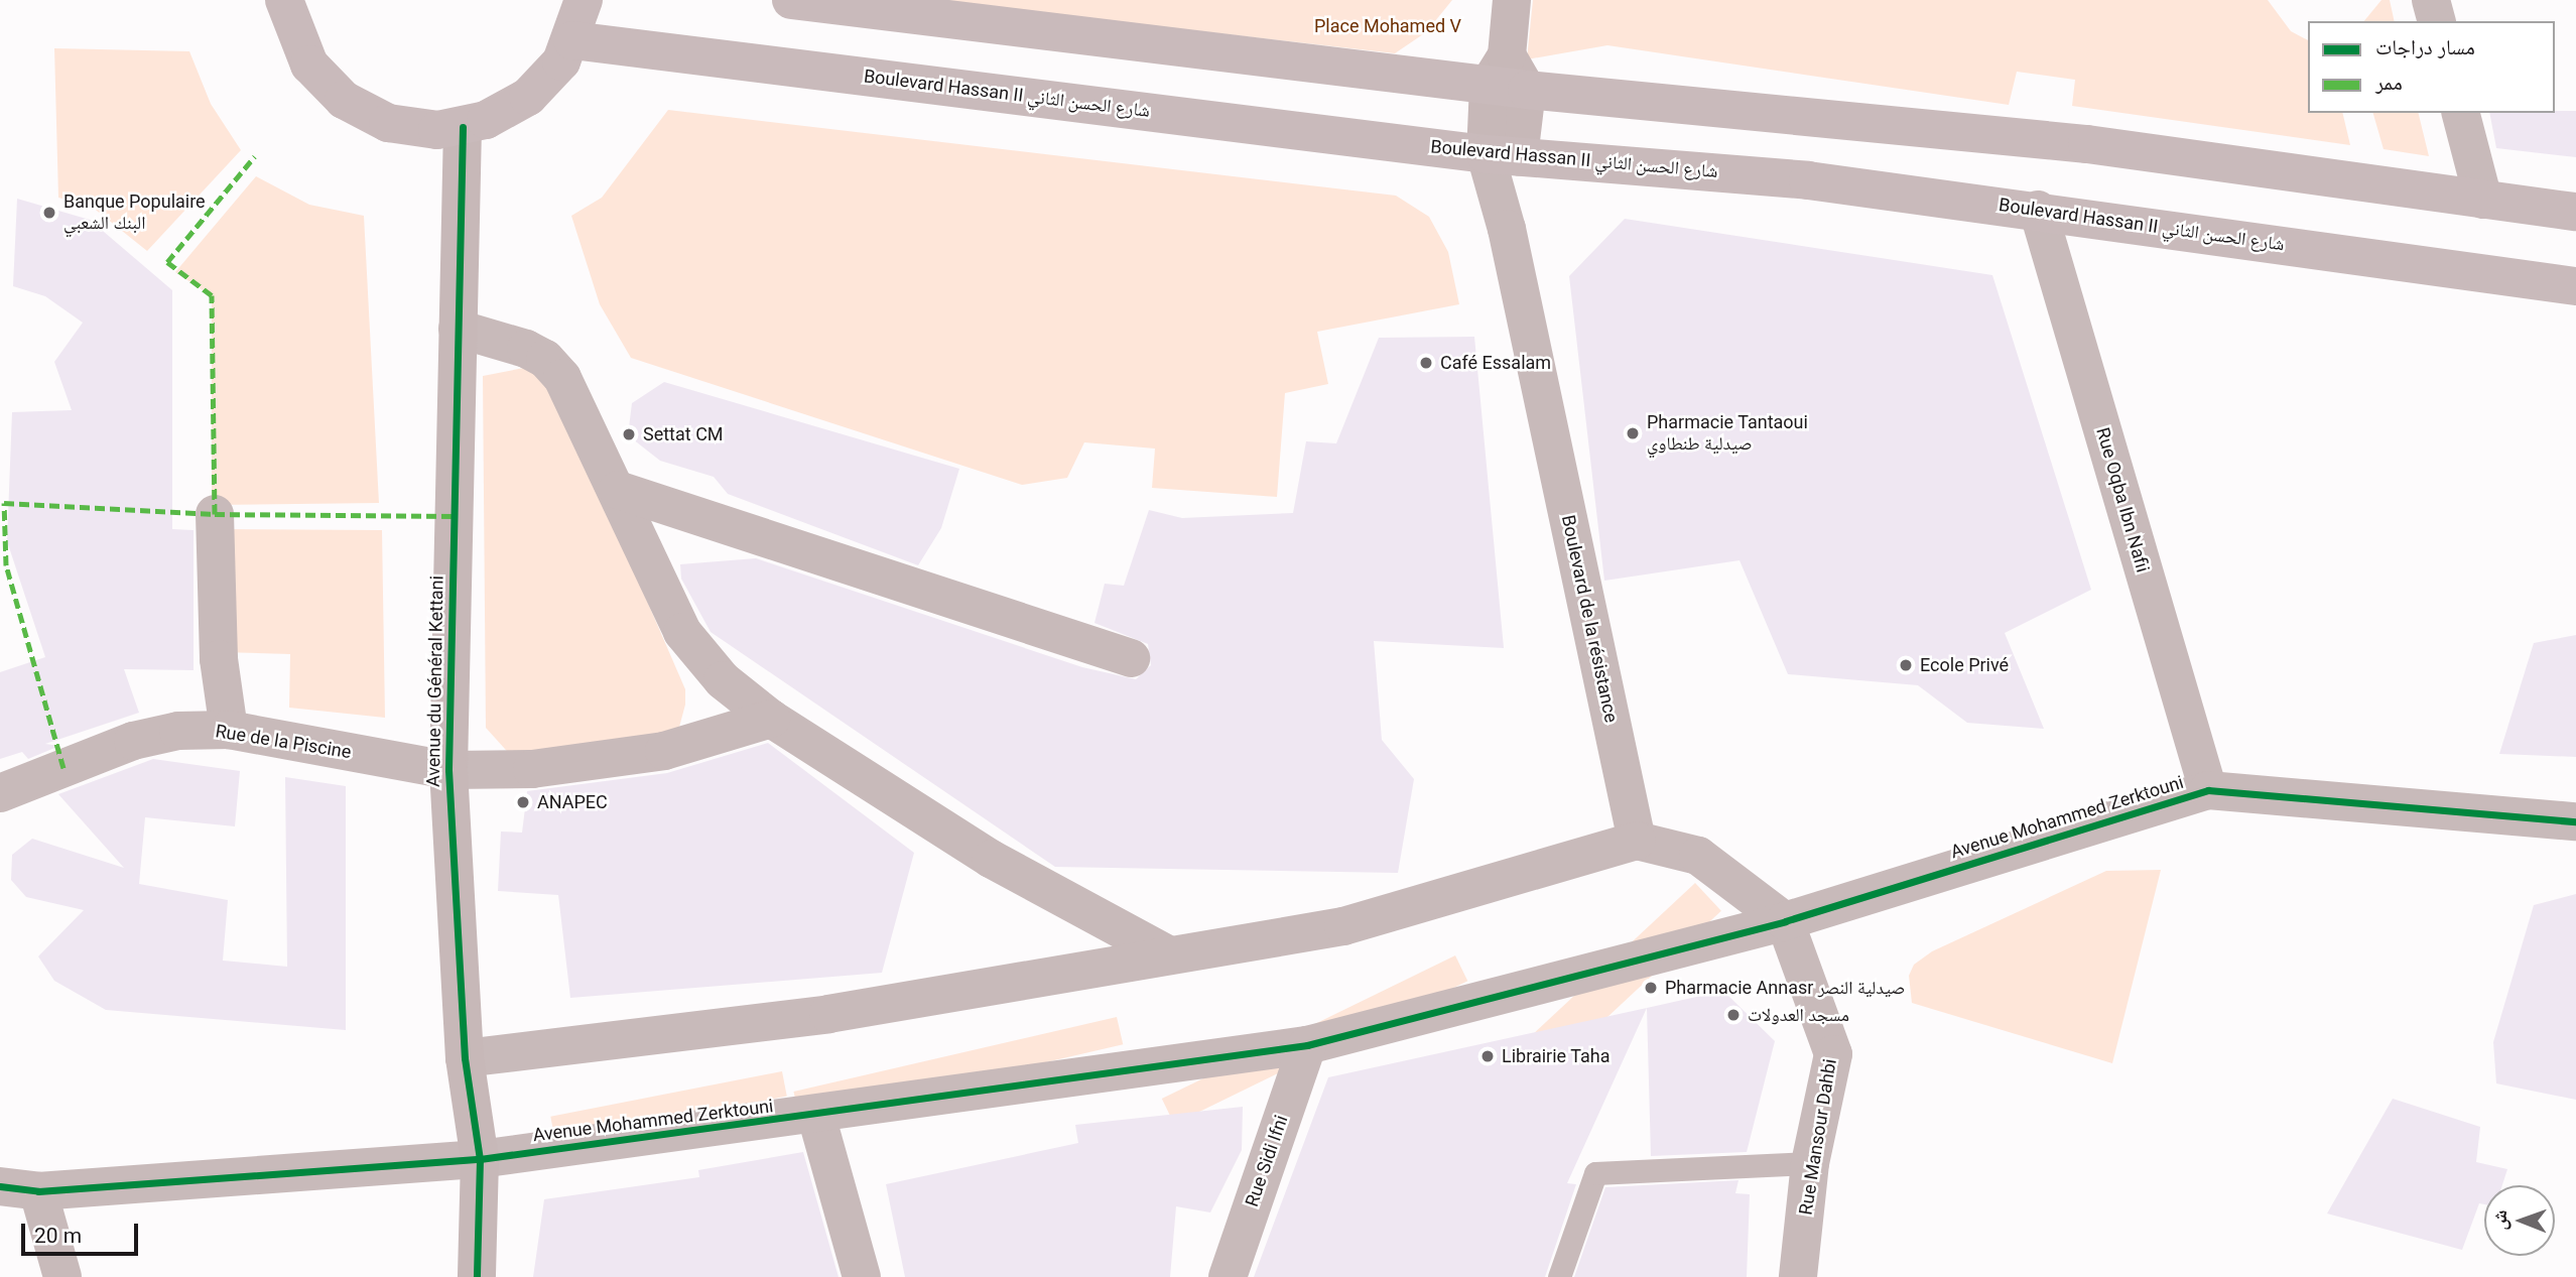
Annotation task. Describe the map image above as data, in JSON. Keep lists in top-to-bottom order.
{
  "streets": {
    "main road": ["Boulevard Hassan II شارع الحسن الثاني"],
    "street": [
      "Rue Oqba Ibn Nafii",
      "Boulevard de la résistance",
      "Avenue du Général Kettani",
      "Rue de la Piscine",
      "Avenue Mohammed Zerktouni",
      "Rue Mansour Dahbi",
      "Rue Sidi Ifni"
    ]
  },
  "crossings": [
    ["Boulevard Hassan II شارع الحسن الثاني", "Rue Oqba Ibn Nafii"],
    ["Boulevard Hassan II شارع الحسن الثاني", "Boulevard de la résistance"],
    ["Rue Oqba Ibn Nafii", "Avenue Mohammed Zerktouni"],
    ["Avenue du Général Kettani", "Rue de la Piscine"],
    ["Avenue du Général Kettani", "Avenue Mohammed Zerktouni"],
    ["Avenue Mohammed Zerktouni", "Rue Mansour Dahbi"],
    ["Avenue Mohammed Zerktouni", "Rue Sidi Ifni"]
  ],
  "parks": ["Place Mohamed V"],
  "places": [
    "Banque Populaire البنك الشعبي",
    "Café Essalam",
    "Pharmacie Tantaoui صيدلية طنطاوي",
    "Settat CM",
    "Ecole Privé",
    "ANAPEC",
    "Pharmacie Annasr صيدلية النصر",
    "مسجد العدولات",
    "Librairie Taha"
  ],
  "legend": ["مسار دراجات", "ممر"],
  "scale_bar": "20 m",
  "north": "left"
}
